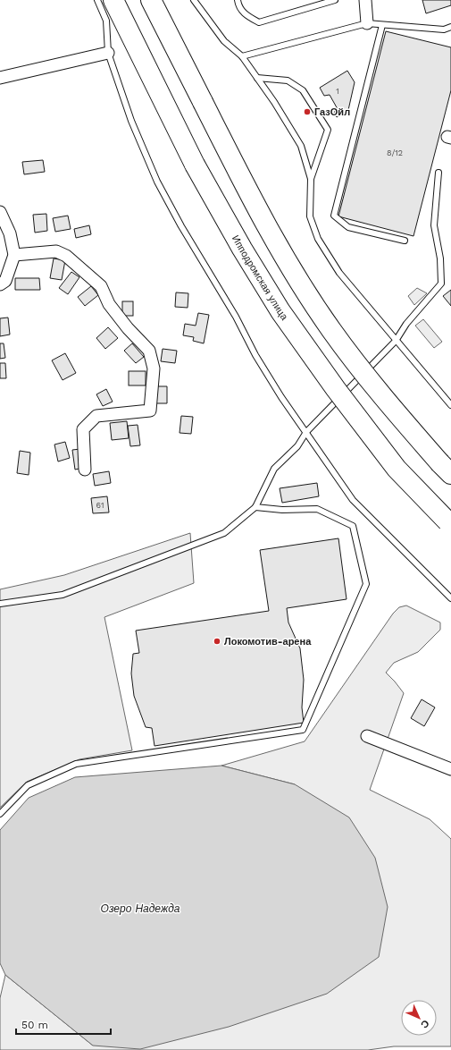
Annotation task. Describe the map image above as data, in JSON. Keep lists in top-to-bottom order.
{
  "streets": {
    "highway": ["Ипподромская улица"]
  },
  "water": ["Озеро Надежда"],
  "places": ["ГазОйл", "Локомотив-арена"],
  "house_numbers": ["1", "8/12", "61"],
  "scale_bar": "50 m",
  "north": "bottom right"
}
